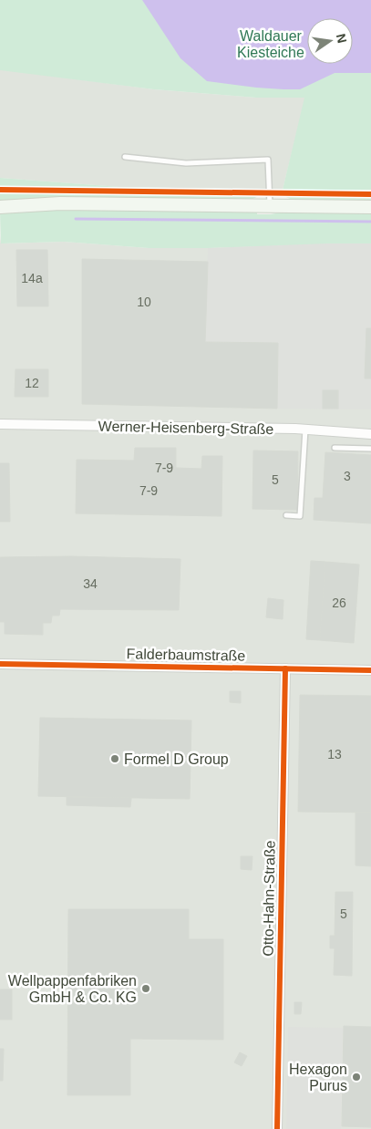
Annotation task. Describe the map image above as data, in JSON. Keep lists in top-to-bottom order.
{
  "streets": {
    "street": ["Werner-Heisenberg-Straße", "Falderbaumstraße", "Otto-Hahn-Straße"]
  },
  "crossings": [
    ["Falderbaumstraße", "Otto-Hahn-Straße"]
  ],
  "parks": ["Waldauer Kiesteiche"],
  "places": ["Formel D Group", "Wellpappenfabriken GmbH & Co. KG", "Hexagon Purus"],
  "house_numbers": [
    "14a",
    "10",
    "12",
    "7-9",
    "3",
    "5",
    "7-9",
    "34",
    "26",
    "13",
    "5"
  ],
  "north": "right"
}
